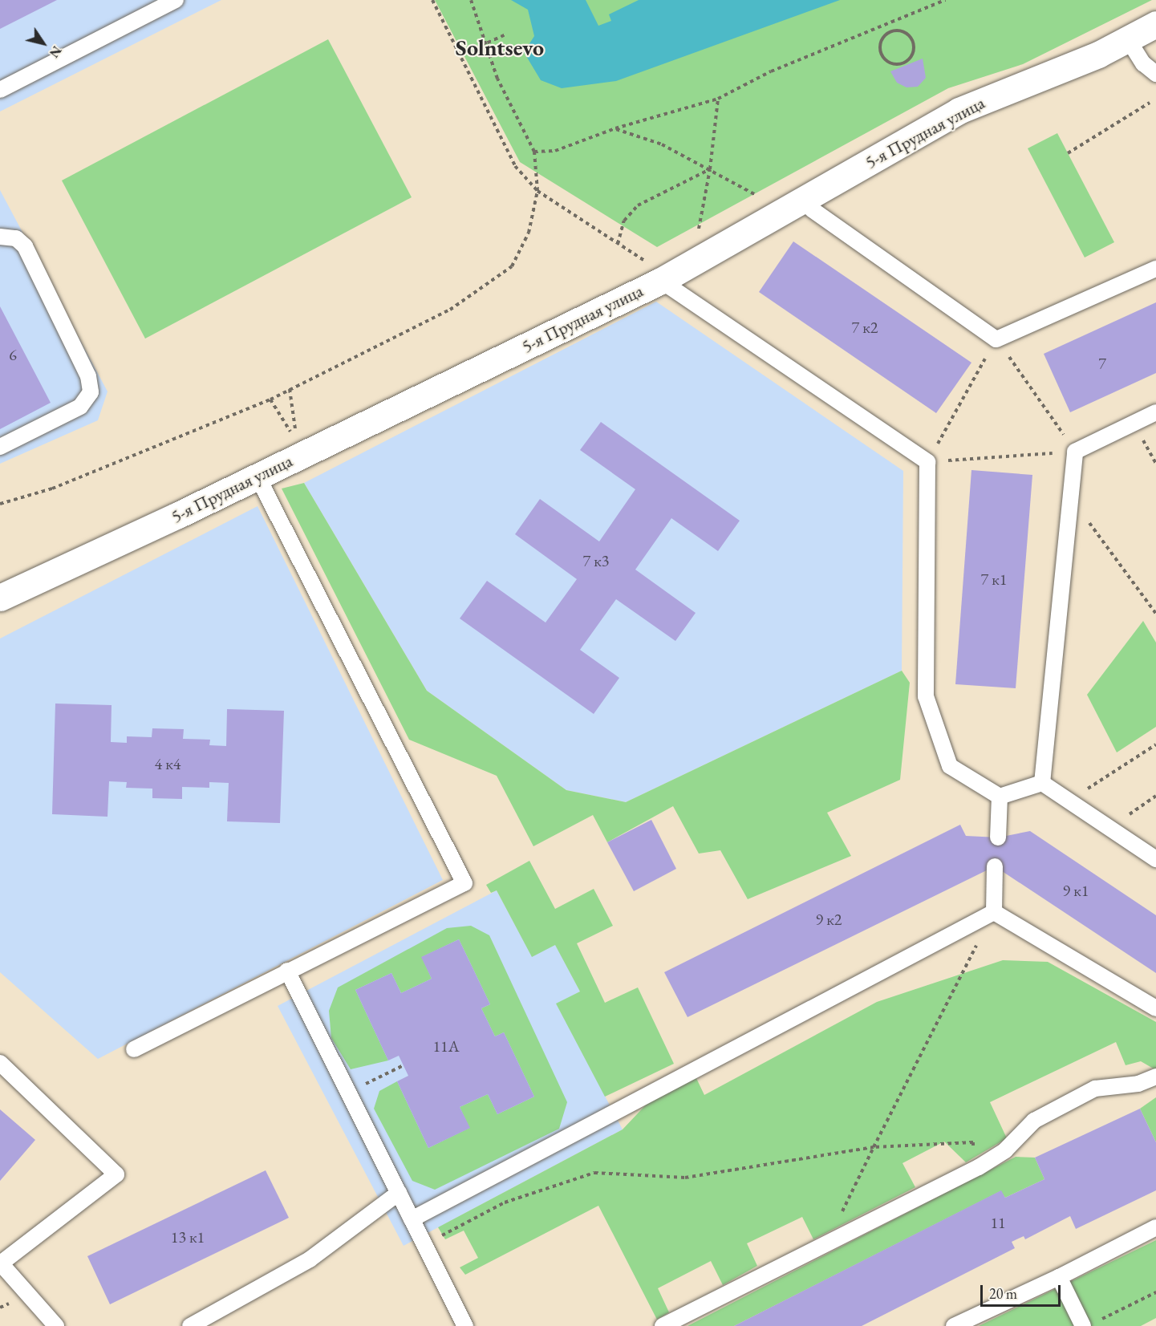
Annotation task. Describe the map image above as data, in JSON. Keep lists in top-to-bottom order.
{
  "streets": {
    "street": ["5-я Прудная улица"]
  },
  "districts": ["Solntsevo"],
  "house_numbers": [
    "7 к2",
    "6",
    "7",
    "7 к3",
    "7 к1",
    "4 к4",
    "9 к1",
    "9 к2",
    "11А",
    "11",
    "13 к1"
  ],
  "scale_bar": "20 m",
  "north": "bottom right"
}
